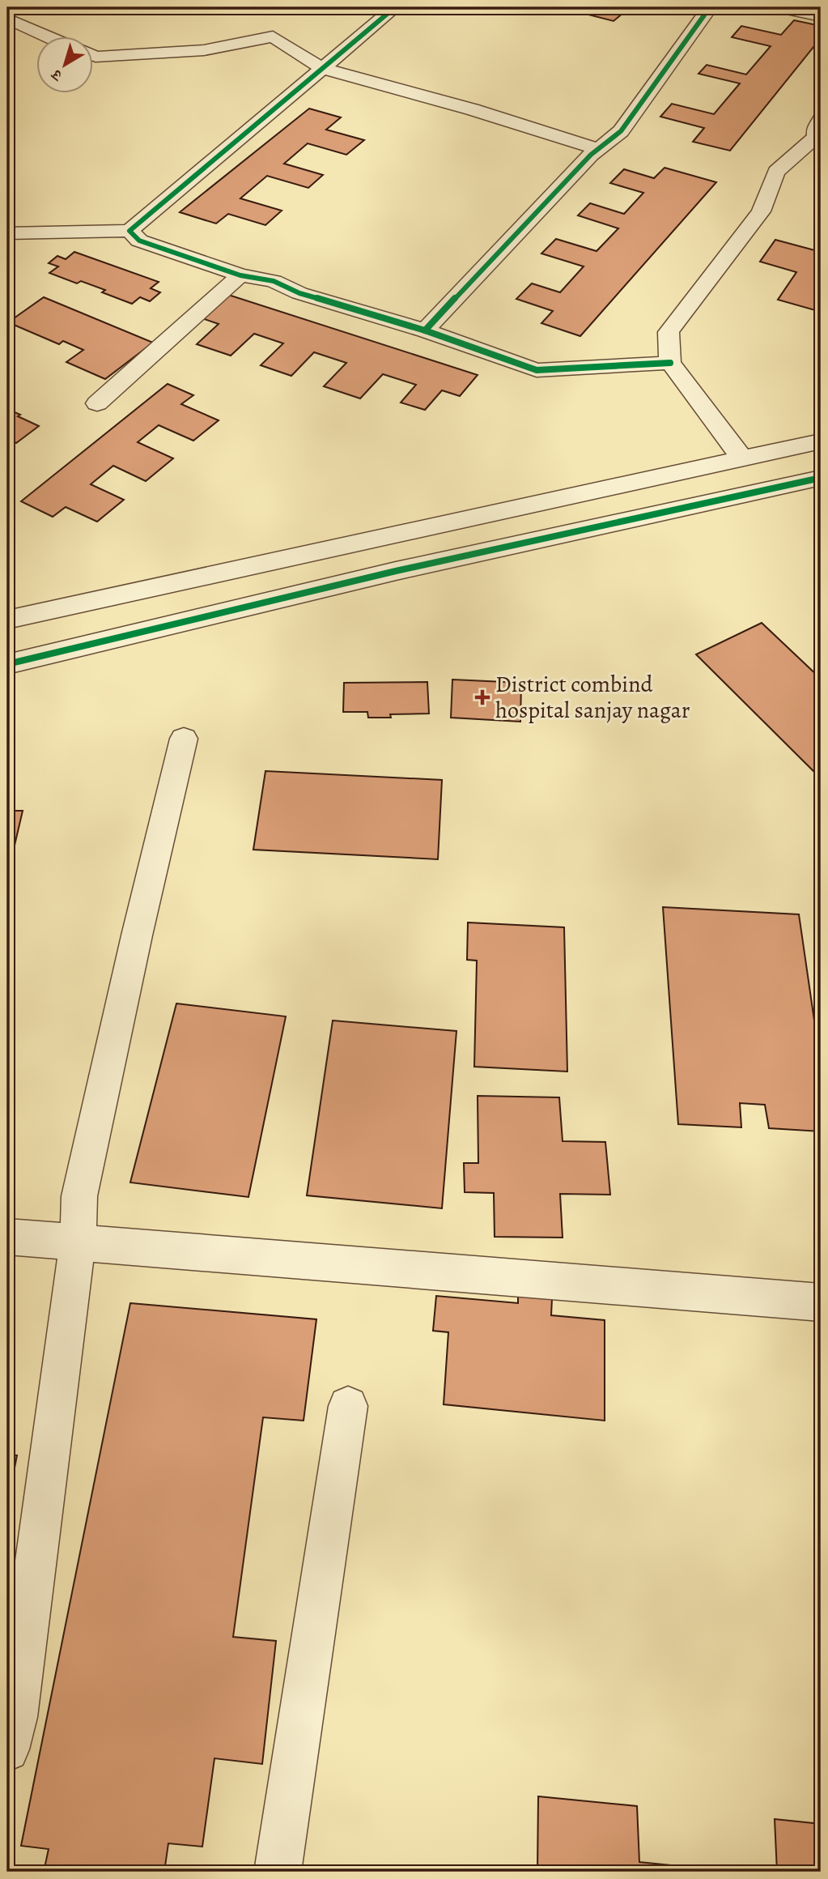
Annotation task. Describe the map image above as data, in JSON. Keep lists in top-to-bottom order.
{
  "places": {
    "health": ["District combind hospital sanjay nagar"]
  },
  "north": "bottom left"
}
